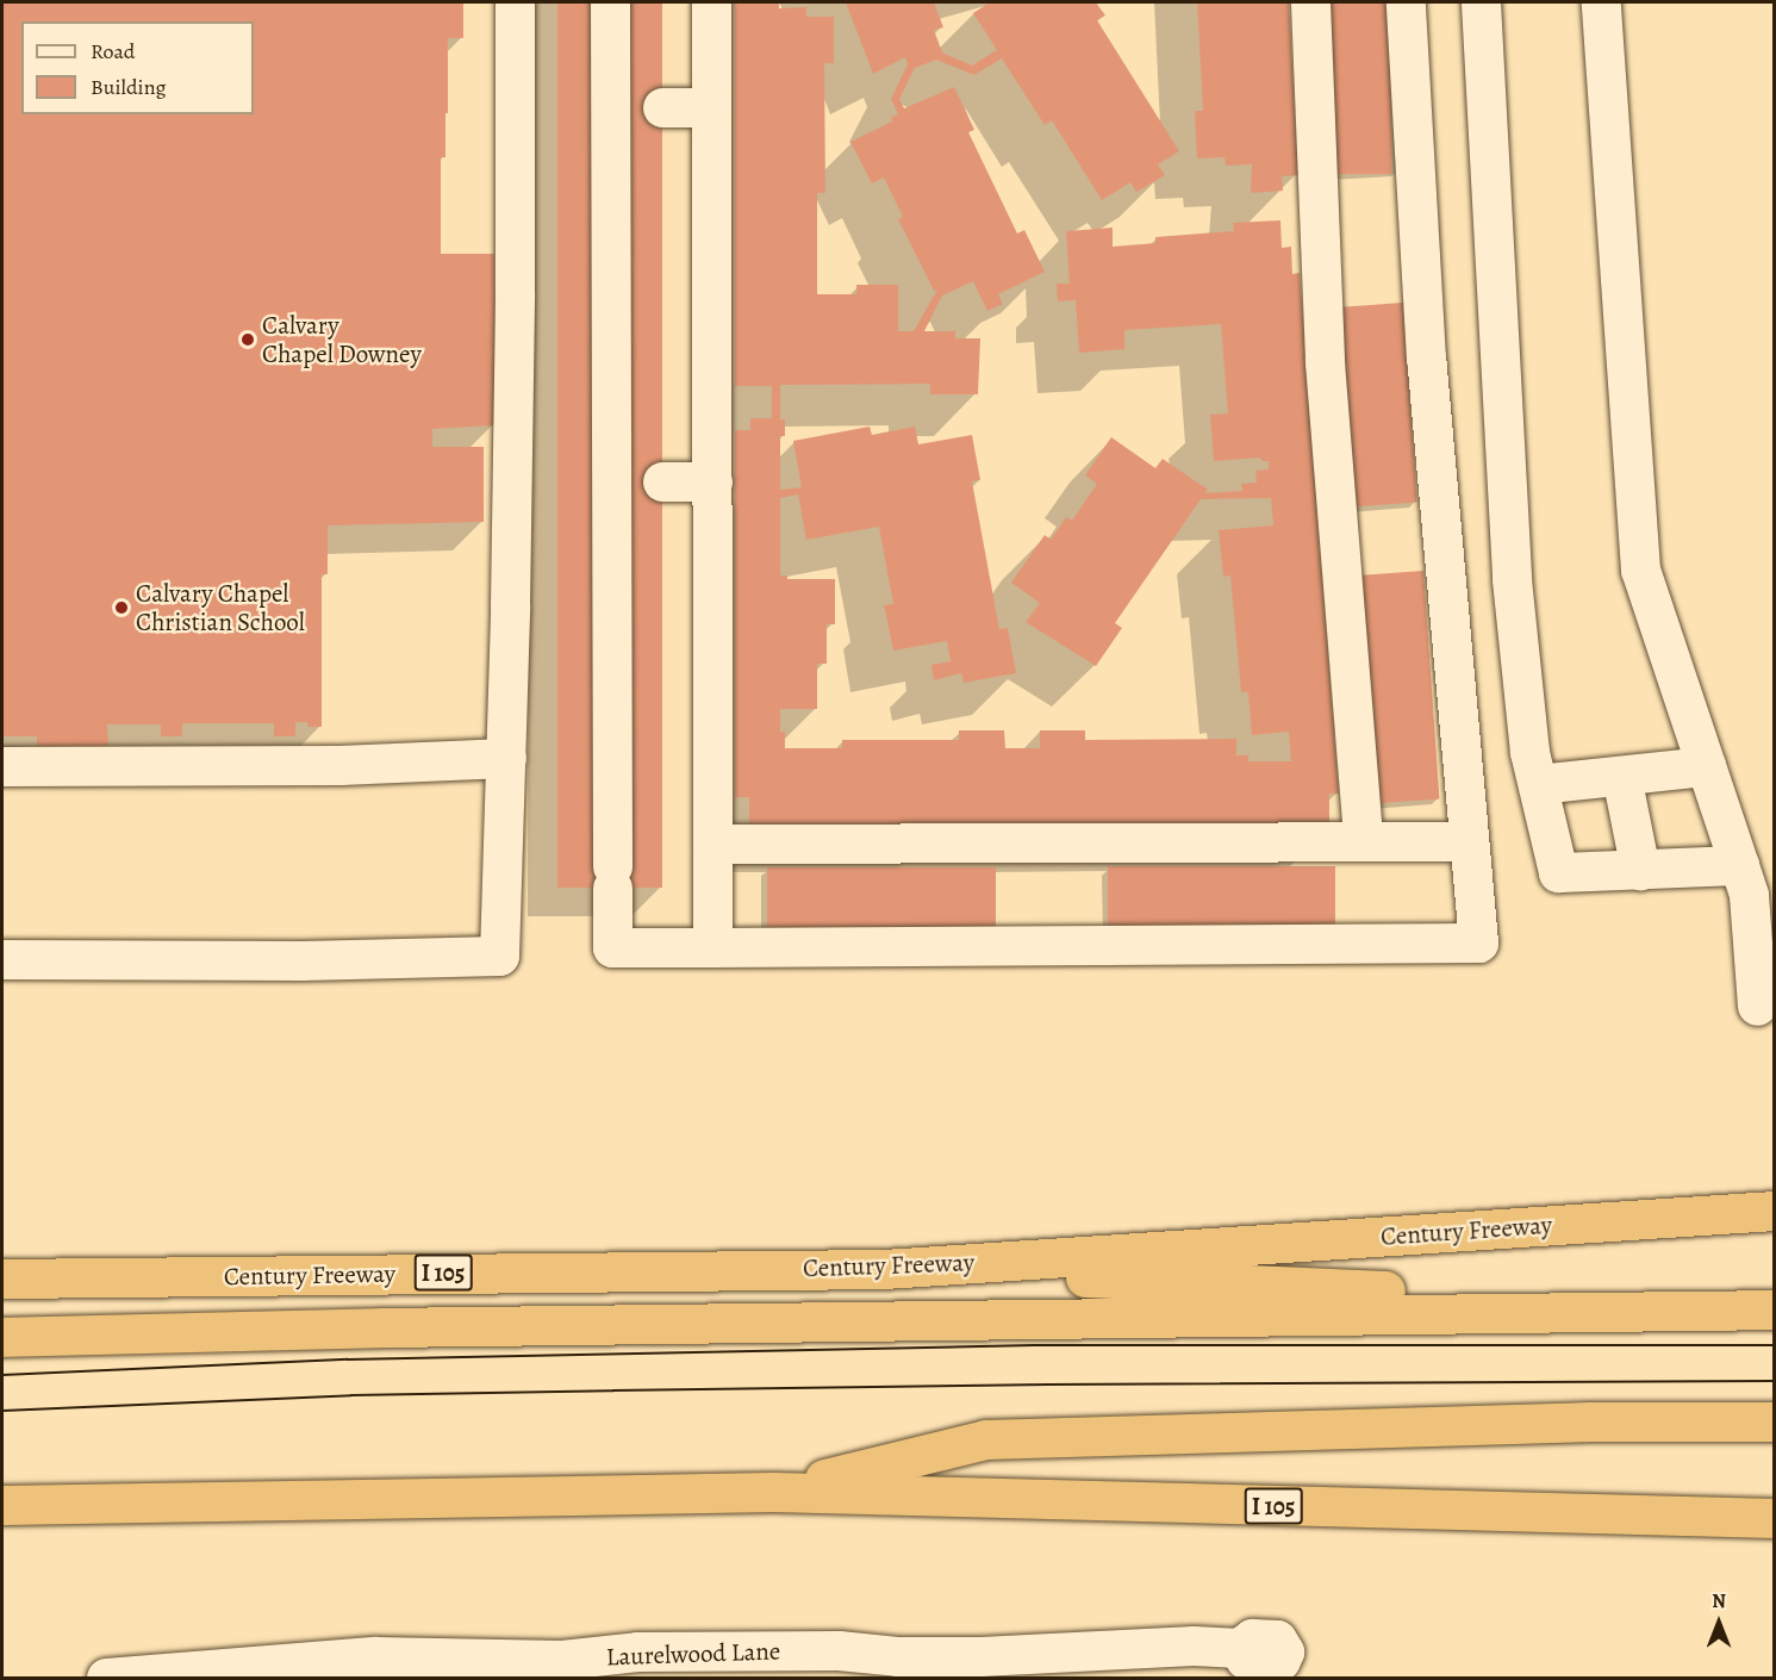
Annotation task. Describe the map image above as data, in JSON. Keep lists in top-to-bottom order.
{
  "streets": {
    "highway": ["Century Freeway", "I 105"],
    "street": ["Laurelwood Lane"]
  },
  "places": ["Calvary Chapel Downey", "Calvary Chapel Christian School"],
  "legend": ["Road", "Building"],
  "north": "top"
}
